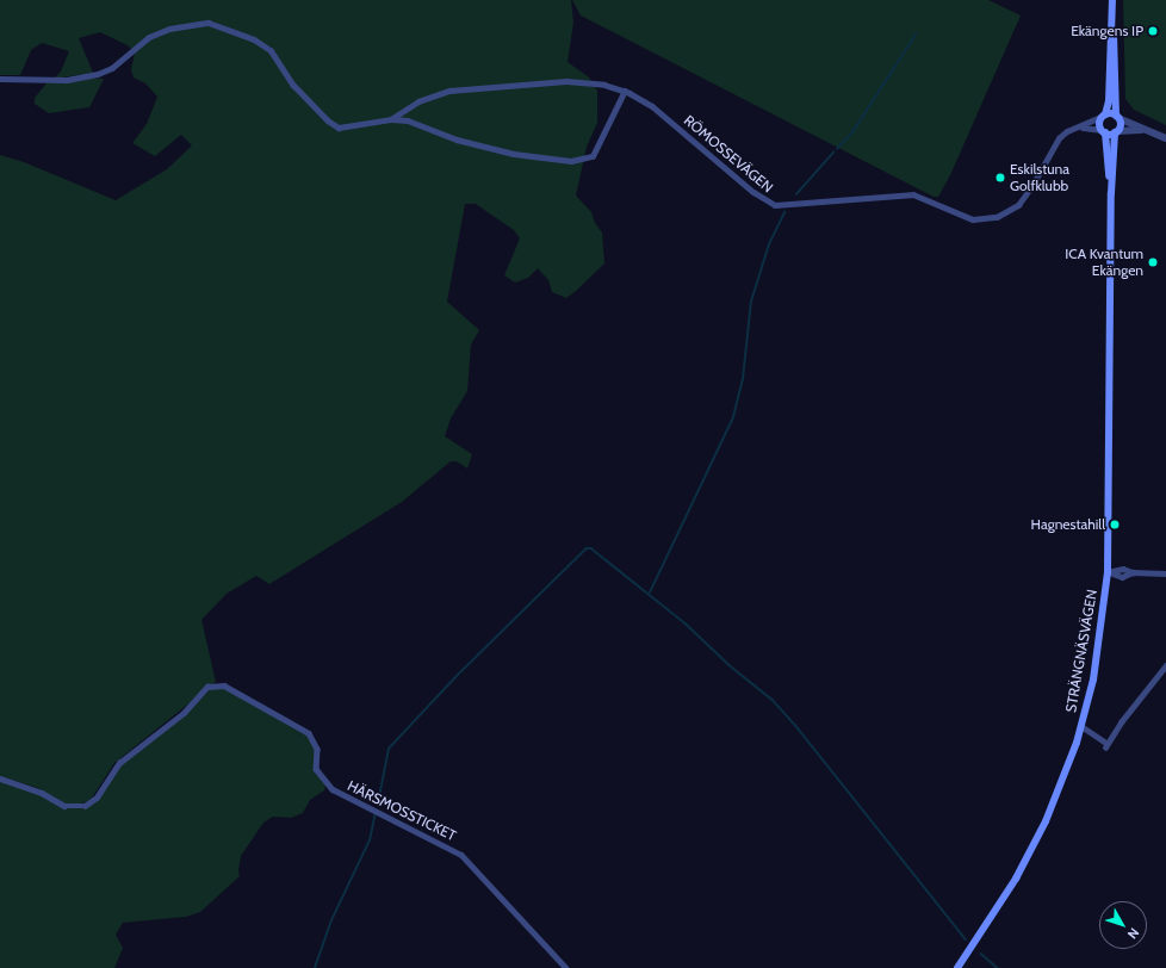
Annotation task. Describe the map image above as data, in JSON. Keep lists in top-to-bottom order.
{
  "streets": {
    "main road": ["STRÄNGNÄSVÄGEN"],
    "street": ["RÖMOSSEVÄGEN", "HÄRSMOSSTICKET"]
  },
  "crossings": [
    ["RÖMOSSEVÄGEN", "STRÄNGNÄSVÄGEN"]
  ],
  "places": [
    "Ekängens IP",
    "Eskilstuna Golfklubb",
    "ICA Kvantum Ekängen",
    "Hagnestahill"
  ],
  "north": "bottom right"
}
